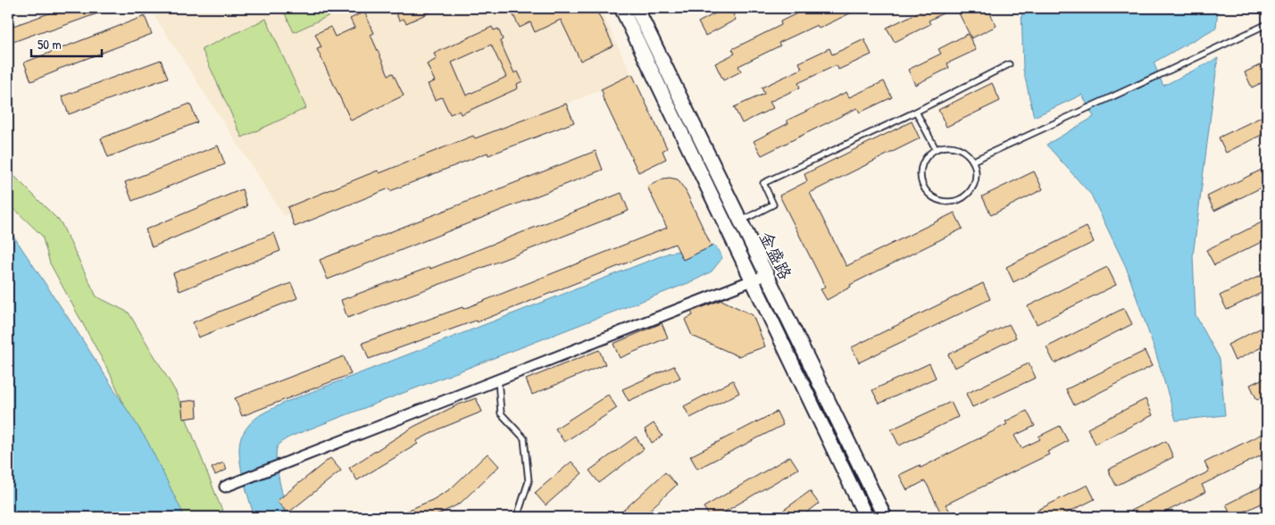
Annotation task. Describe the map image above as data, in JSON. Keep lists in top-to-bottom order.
{
  "streets": {
    "street": ["金盛路"]
  },
  "scale_bar": "50 m"
}
